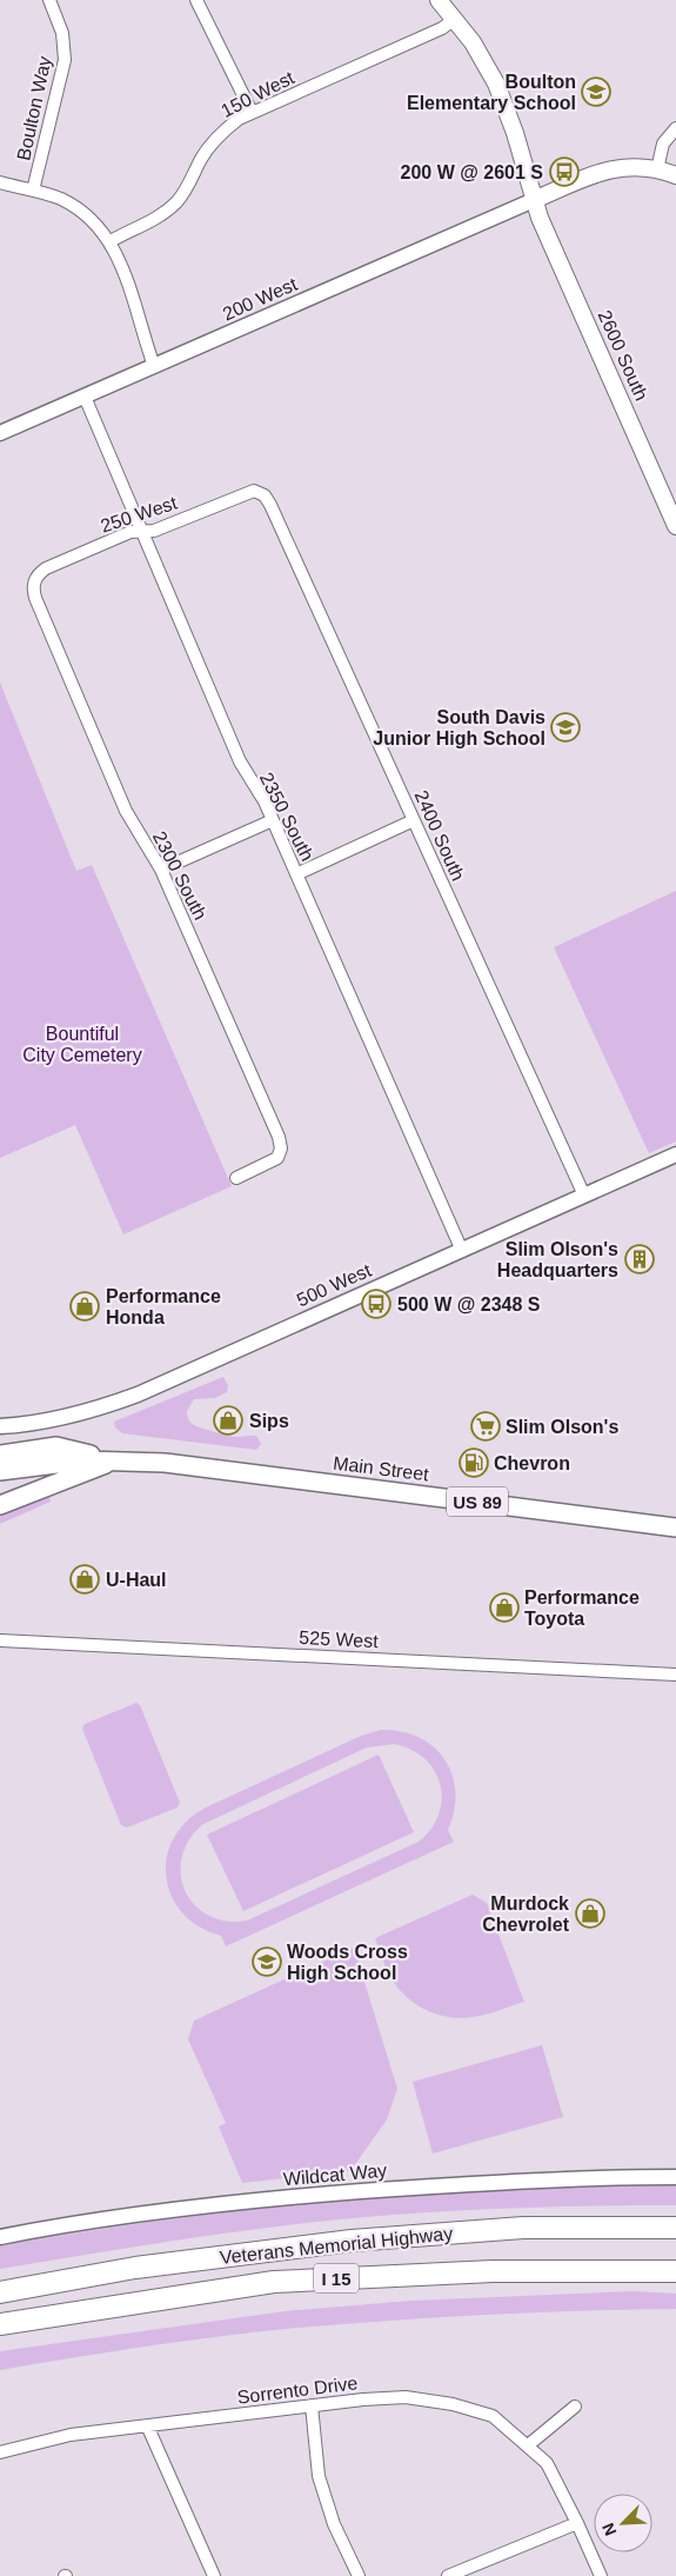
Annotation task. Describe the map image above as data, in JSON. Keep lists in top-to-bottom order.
{
  "streets": {
    "highway": ["Veterans Memorial Highway", "I 15"],
    "main road": ["2600 South", "Main Street", "US 89"],
    "street": [
      "150 West",
      "Boulton Way",
      "200 West",
      "250 West",
      "2350 South",
      "2400 South",
      "2300 South",
      "500 West",
      "525 West",
      "Wildcat Way",
      "Sorrento Drive"
    ]
  },
  "crossings": [
    ["150 West", "2600 South"],
    ["200 West", "2600 South"],
    ["200 West", "2350 South"],
    ["250 West", "2350 South"],
    ["250 West", "2400 South"],
    ["250 West", "2300 South"],
    ["2350 South", "500 West"],
    ["2400 South", "500 West"],
    ["Main Street", "US 89"]
  ],
  "parks": ["Bountiful City Cemetery"],
  "places": {
    "school or university": ["Boulton Elementary School", "South Davis Junior High School", "Woods Cross High School"],
    "bus stop": ["200 W @ 2601 S", "500 W @ 2348 S"],
    "building": ["Slim Olson's Headquarters"],
    "shop": [
      "Performance Honda",
      "Sips",
      "U-Haul",
      "Performance Toyota",
      "Murdock Chevrolet"
    ],
    "supermarket": ["Slim Olson's"],
    "fuel station": ["Chevron"]
  },
  "north": "bottom left"
}
